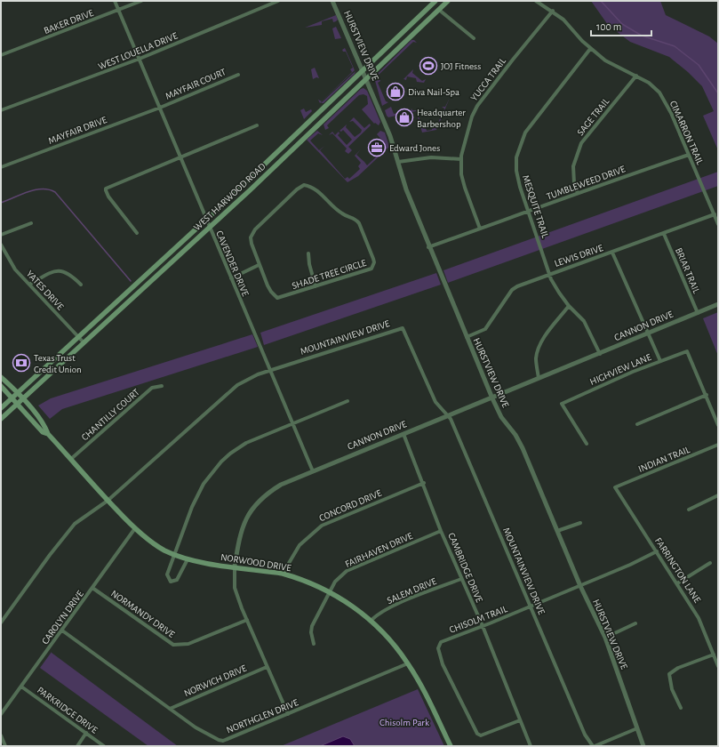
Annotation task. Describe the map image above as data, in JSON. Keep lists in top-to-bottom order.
{
  "streets": {
    "main road": ["WEST HARWOOD ROAD", "NORWOOD DRIVE"],
    "street": [
      "BAKER DRIVE",
      "HURSTVIEW DRIVE",
      "WEST LOUELLA DRIVE",
      "YUCCA TRAIL",
      "MAYFAIR COURT",
      "SAGE TRAIL",
      "MAYFAIR DRIVE",
      "CIMARRON TRAIL",
      "TUMBLEWEED DRIVE",
      "MESQUITE TRAIL",
      "LEWIS DRIVE",
      "CAVENDER DRIVE",
      "BRIAR TRAIL",
      "SHADE TREE CIRCLE",
      "YATES DRIVE",
      "CANNON DRIVE",
      "MOUNTAINVIEW DRIVE",
      "HIGHVIEW LANE",
      "CHANTILLY COURT",
      "INDIAN TRAIL",
      "CONCORD DRIVE",
      "FAIRHAVEN DRIVE",
      "CAMBRIDGE DRIVE",
      "FARRINGTON LANE",
      "SALEM DRIVE",
      "NORMANDY DRIVE",
      "CAROLYN DRIVE",
      "CHISOLM TRAIL",
      "NORWICH DRIVE",
      "PARKRIDGE DRIVE",
      "NORTHGLEN DRIVE"
    ]
  },
  "crossings": [
    ["BAKER DRIVE", "CAVENDER DRIVE"],
    ["HURSTVIEW DRIVE", "TUMBLEWEED DRIVE"],
    ["HURSTVIEW DRIVE", "WEST HARWOOD ROAD"],
    ["HURSTVIEW DRIVE", "LEWIS DRIVE"],
    ["HURSTVIEW DRIVE", "CANNON DRIVE"],
    ["HURSTVIEW DRIVE", "MOUNTAINVIEW DRIVE"],
    ["HURSTVIEW DRIVE", "CHISOLM TRAIL"],
    ["WEST LOUELLA DRIVE", "CAVENDER DRIVE"],
    ["YUCCA TRAIL", "CIMARRON TRAIL"],
    ["YUCCA TRAIL", "TUMBLEWEED DRIVE"],
    ["MAYFAIR COURT", "MAYFAIR DRIVE"],
    ["MAYFAIR COURT", "CAVENDER DRIVE"],
    ["SAGE TRAIL", "CIMARRON TRAIL"],
    ["SAGE TRAIL", "TUMBLEWEED DRIVE"],
    ["MAYFAIR DRIVE", "CAVENDER DRIVE"],
    ["CIMARRON TRAIL", "TUMBLEWEED DRIVE"],
    ["CIMARRON TRAIL", "MESQUITE TRAIL"],
    ["CIMARRON TRAIL", "LEWIS DRIVE"],
    ["TUMBLEWEED DRIVE", "MESQUITE TRAIL"],
    ["WEST HARWOOD ROAD", "CAVENDER DRIVE"],
    ["WEST HARWOOD ROAD", "YATES DRIVE"],
    ["WEST HARWOOD ROAD", "NORWOOD DRIVE"],
    ["MESQUITE TRAIL", "LEWIS DRIVE"],
    ["MESQUITE TRAIL", "CANNON DRIVE"],
    ["LEWIS DRIVE", "BRIAR TRAIL"],
    ["CAVENDER DRIVE", "CANNON DRIVE"],
    ["CAVENDER DRIVE", "MOUNTAINVIEW DRIVE"],
    ["BRIAR TRAIL", "CANNON DRIVE"],
    ["CANNON DRIVE", "MOUNTAINVIEW DRIVE"],
    ["CANNON DRIVE", "NORWOOD DRIVE"],
    ["CANNON DRIVE", "CAMBRIDGE DRIVE"],
    ["CANNON DRIVE", "NORMANDY DRIVE"],
    ["CANNON DRIVE", "NORWICH DRIVE"],
    ["CANNON DRIVE", "NORTHGLEN DRIVE"],
    ["MOUNTAINVIEW DRIVE", "NORWOOD DRIVE"],
    ["MOUNTAINVIEW DRIVE", "CHISOLM TRAIL"],
    ["CHANTILLY COURT", "NORWOOD DRIVE"],
    ["INDIAN TRAIL", "FARRINGTON LANE"],
    ["CONCORD DRIVE", "NORWOOD DRIVE"],
    ["CONCORD DRIVE", "CAMBRIDGE DRIVE"],
    ["FAIRHAVEN DRIVE", "NORWOOD DRIVE"],
    ["FAIRHAVEN DRIVE", "CAMBRIDGE DRIVE"],
    ["NORWOOD DRIVE", "SALEM DRIVE"],
    ["NORWOOD DRIVE", "CAROLYN DRIVE"],
    ["NORWOOD DRIVE", "NORTHGLEN DRIVE"],
    ["CAMBRIDGE DRIVE", "SALEM DRIVE"],
    ["CAMBRIDGE DRIVE", "CHISOLM TRAIL"],
    ["FARRINGTON LANE", "CHISOLM TRAIL"],
    ["NORMANDY DRIVE", "CAROLYN DRIVE"],
    ["CAROLYN DRIVE", "PARKRIDGE DRIVE"],
    ["CAROLYN DRIVE", "NORTHGLEN DRIVE"],
    ["NORWICH DRIVE", "NORTHGLEN DRIVE"]
  ],
  "parks": ["Chisolm Park"],
  "places": {
    "sports": ["JOJ Fitness"],
    "shop": ["Diva Nail-Spa", "Headquarter Barbershop"],
    "office": ["Edward Jones"],
    "bank": ["Texas Trust Credit Union"]
  },
  "scale_bar": "100 m"
}
